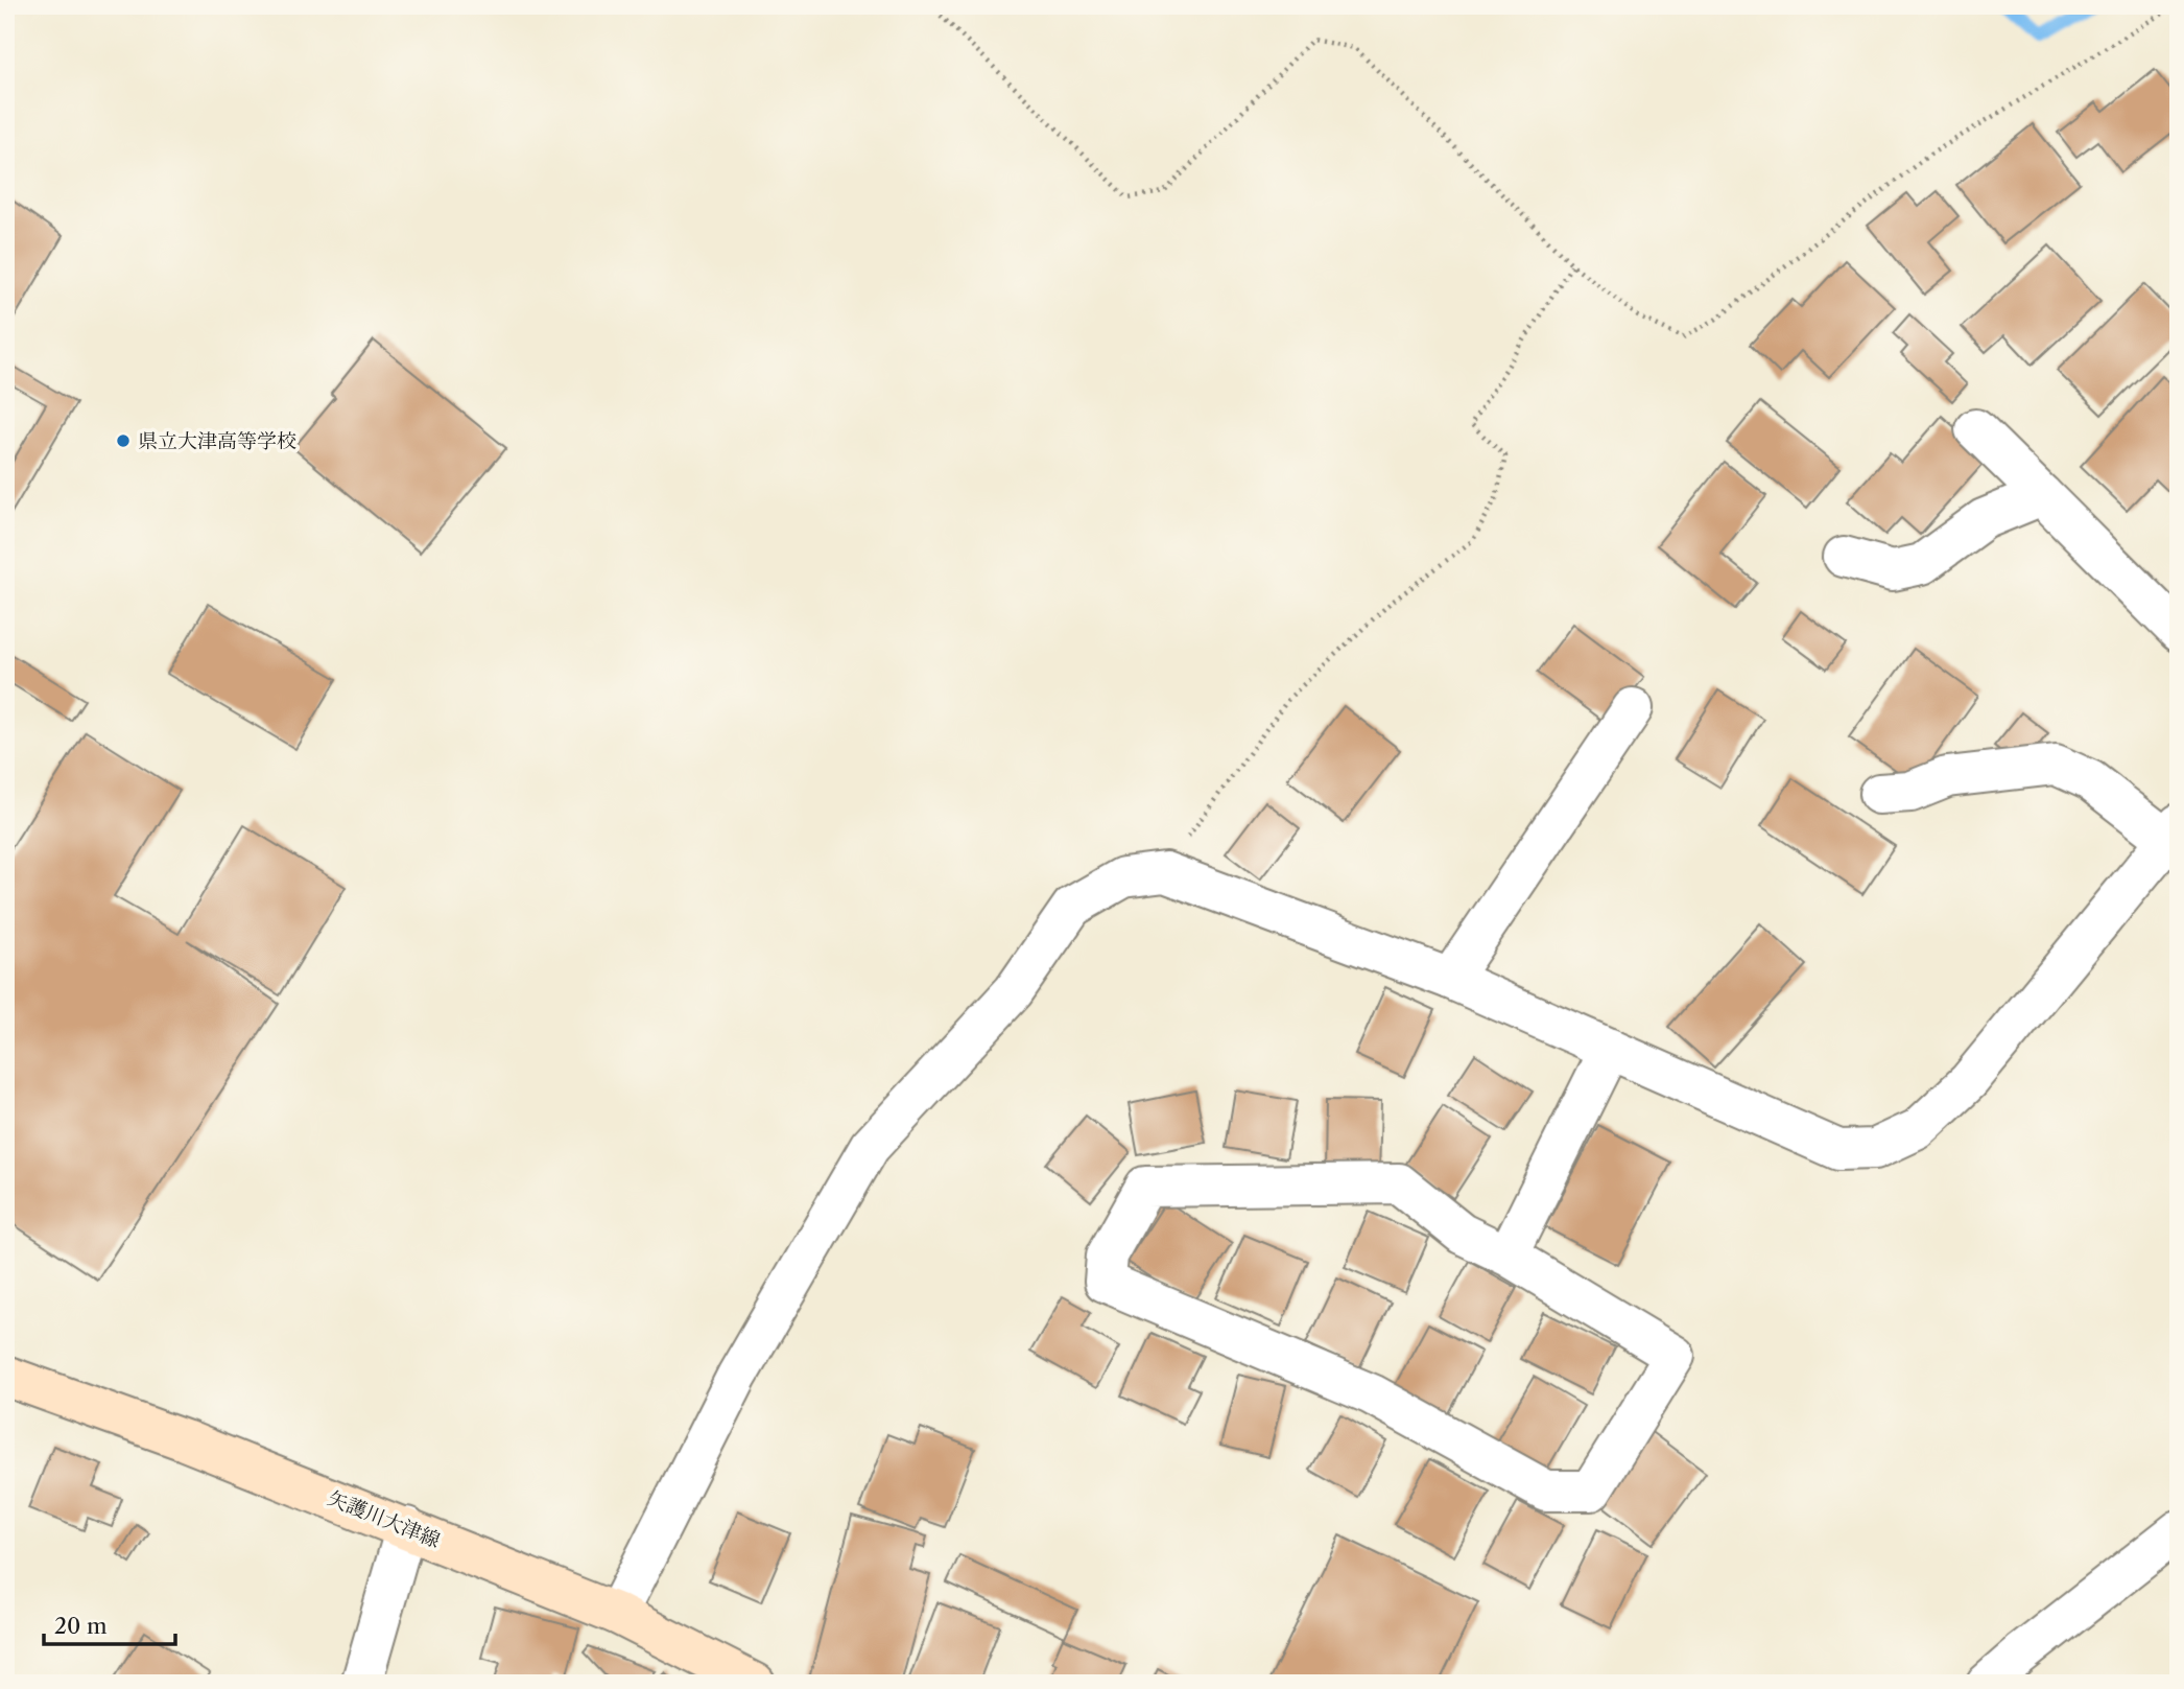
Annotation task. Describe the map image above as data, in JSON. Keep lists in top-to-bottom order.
{
  "streets": {
    "main road": ["矢護川大津線"]
  },
  "places": ["県立大津高等学校"],
  "scale_bar": "20 m"
}
